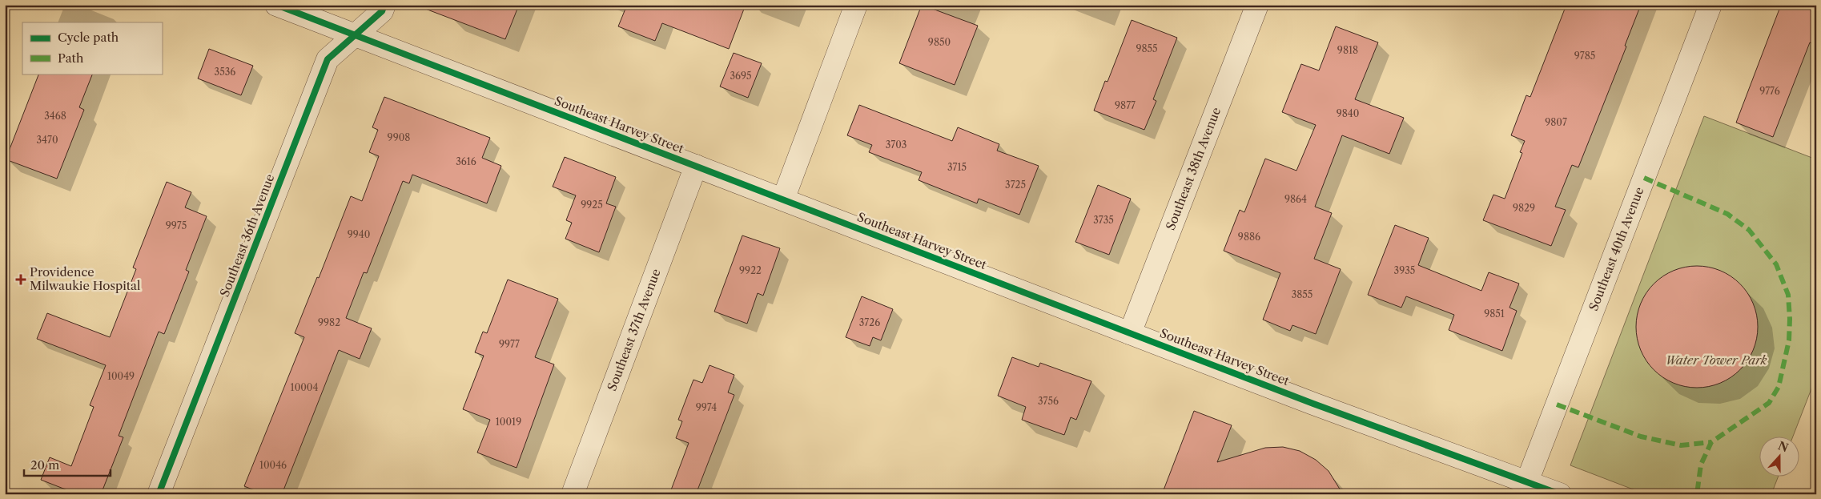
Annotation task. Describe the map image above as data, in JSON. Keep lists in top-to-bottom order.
{
  "streets": {
    "street": [
      "Southeast Harvey Street",
      "Southeast 38th Avenue",
      "Southeast 36th Avenue",
      "Southeast 40th Avenue",
      "Southeast 37th Avenue"
    ]
  },
  "crossings": [
    ["Southeast Harvey Street", "Southeast 38th Avenue"],
    ["Southeast Harvey Street", "Southeast 36th Avenue"],
    ["Southeast Harvey Street", "Southeast 40th Avenue"],
    ["Southeast Harvey Street", "Southeast 37th Avenue"]
  ],
  "parks": ["Water Tower Park"],
  "places": {
    "health": ["Providence Milwaukie Hospital"]
  },
  "house_numbers": [
    "9850",
    "9855",
    "9818",
    "9785",
    "3536",
    "3695",
    "9776",
    "9877",
    "9840",
    "3468",
    "9807",
    "9908",
    "3470",
    "3703",
    "3616",
    "3715",
    "3725",
    "9864",
    "9925",
    "9829",
    "3735",
    "9975",
    "9940",
    "9886",
    "9922",
    "3935",
    "3855",
    "9851",
    "9982",
    "3726",
    "9977",
    "10049",
    "10004",
    "3756",
    "9974",
    "10019",
    "10046"
  ],
  "legend": ["Cycle path", "Path"],
  "scale_bar": "20 m",
  "north": "top"
}
